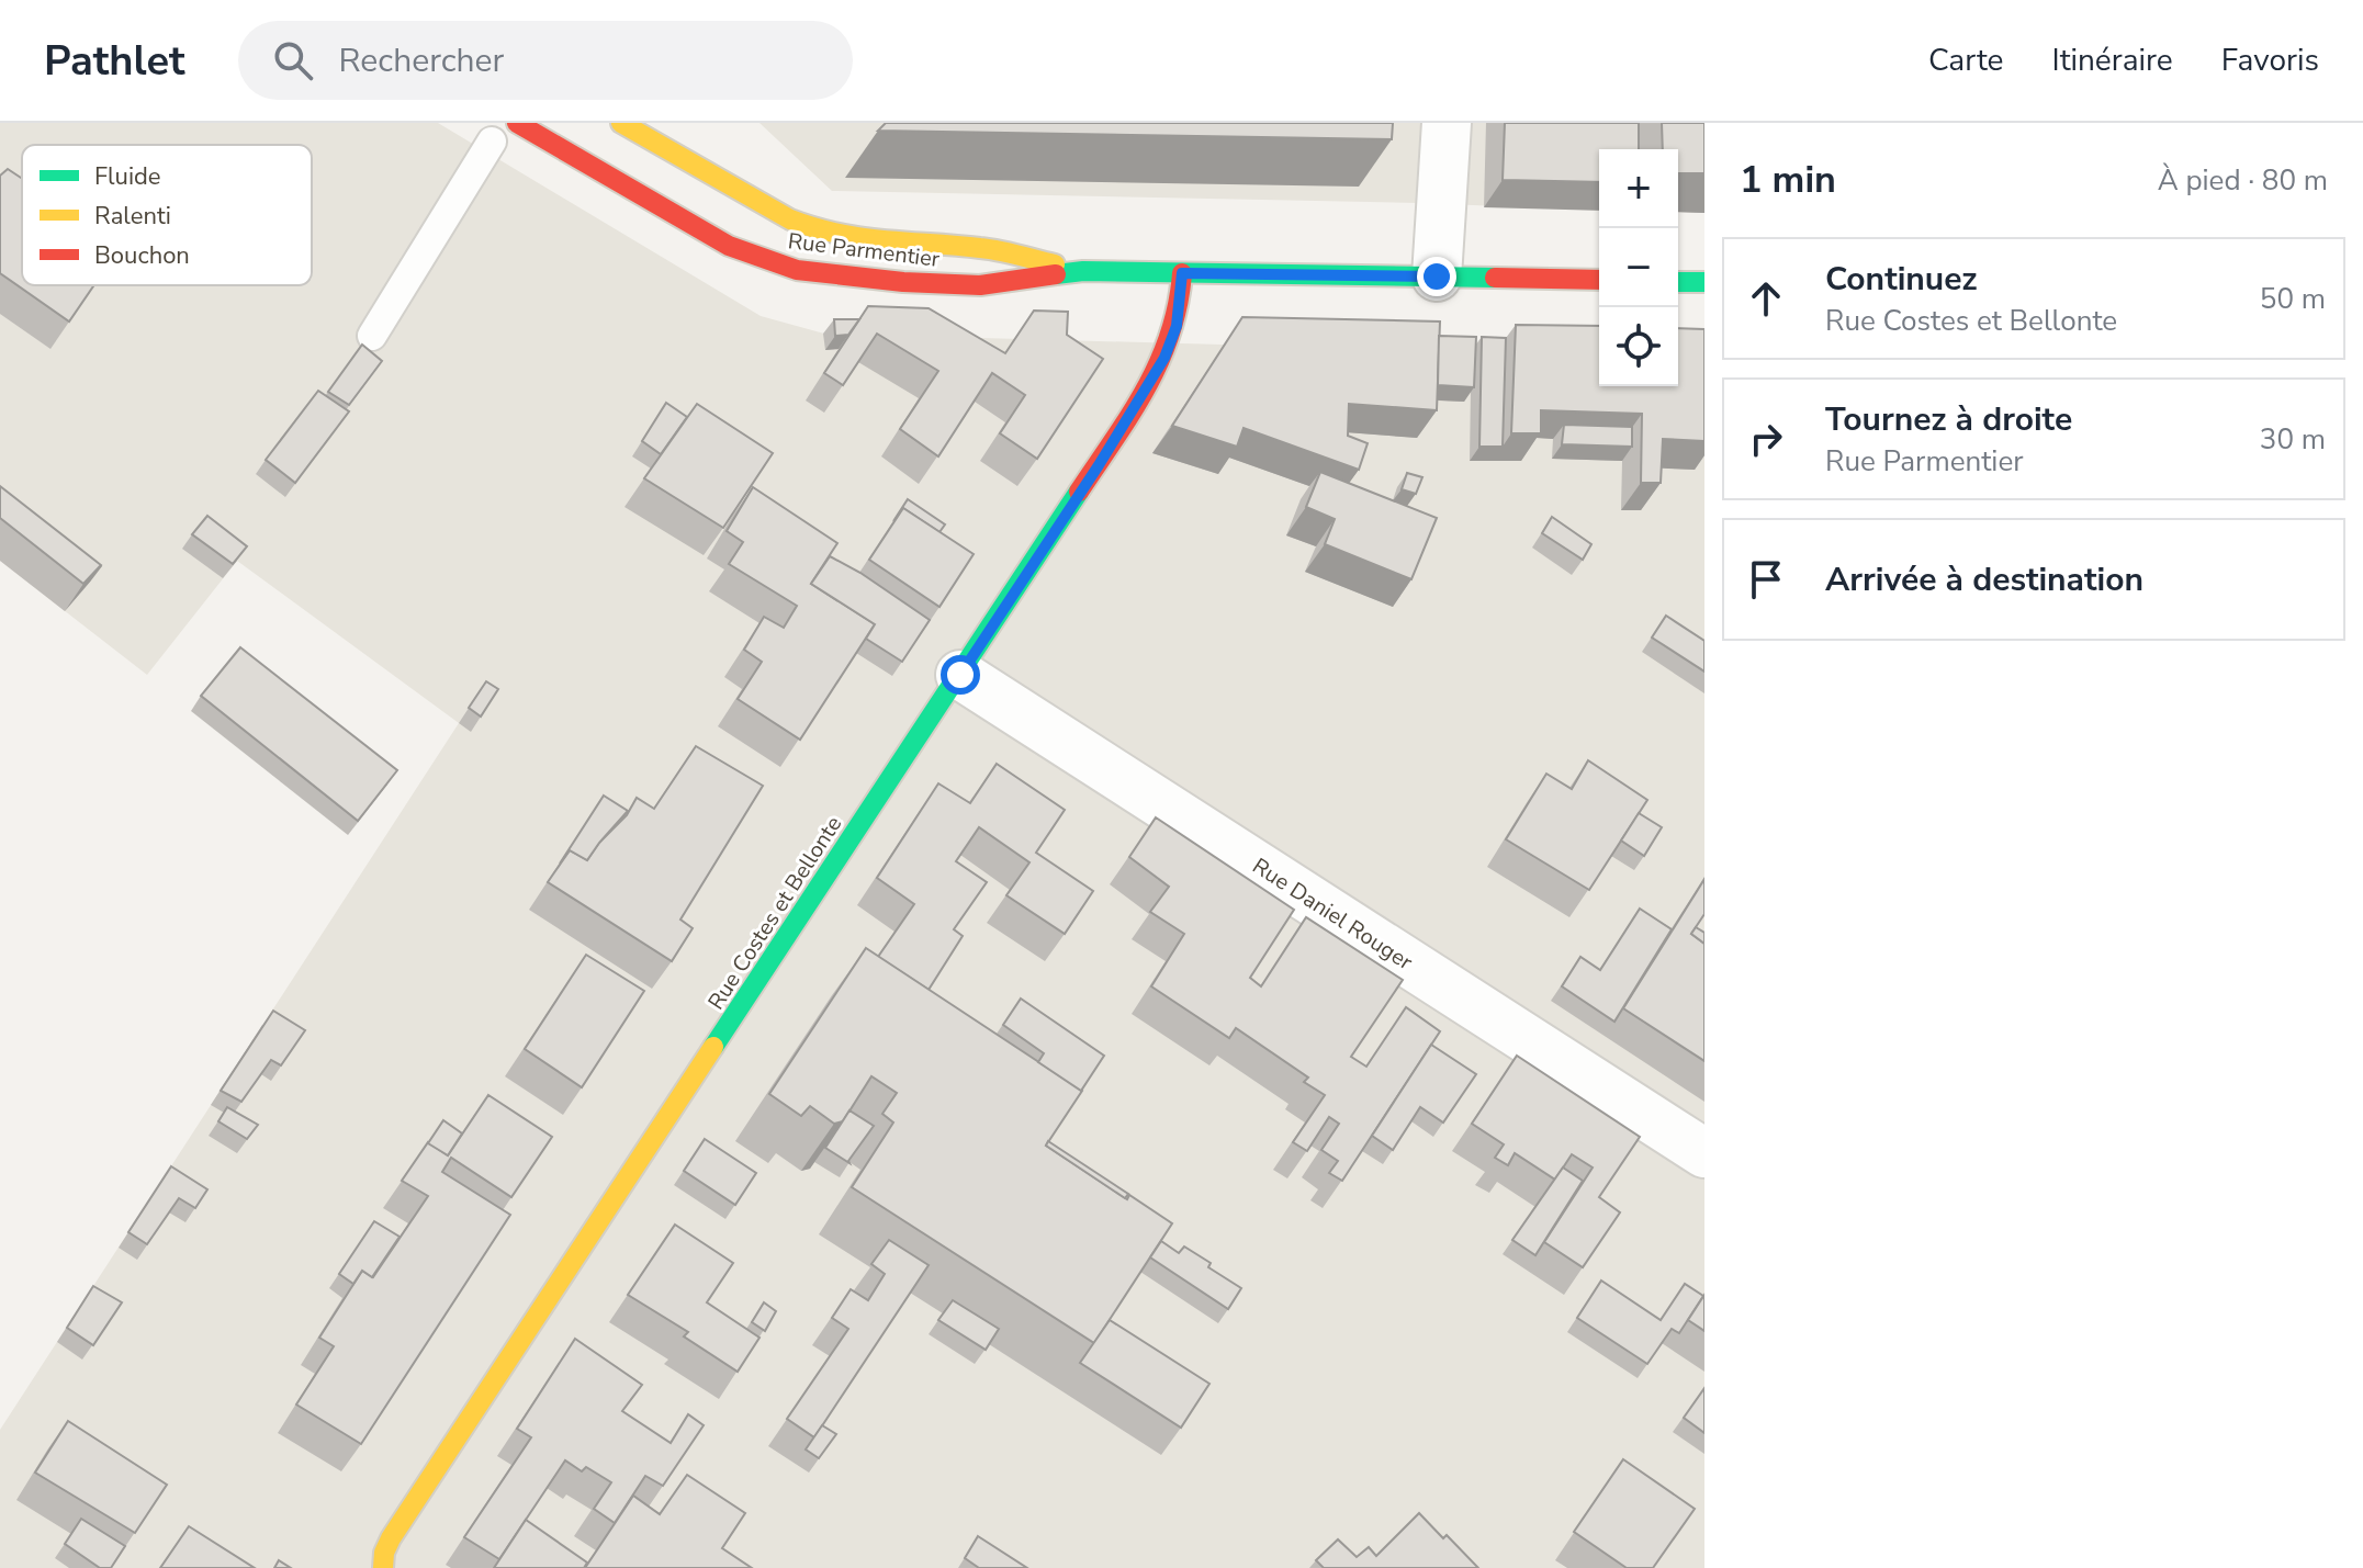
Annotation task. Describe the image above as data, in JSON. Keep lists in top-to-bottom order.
{
  "streets": {
    "street": ["Rue Parmentier", "Rue Costes et Bellonte", "Rue Daniel Rouger"]
  },
  "crossings": [
    ["Rue Parmentier", "Rue Costes et Bellonte"],
    ["Rue Costes et Bellonte", "Rue Daniel Rouger"]
  ],
  "legend": ["Fluide", "Ralenti", "Bouchon"],
  "page": {
    "header": "Pathlet",
    "search": "Rechercher",
    "nav": ["Carte", "Itinéraire", "Favoris"],
    "heading": ["1 min", "À pied · 80 m"],
    "map_buttons": ["+", "−"],
    "list": [
      ["Continuez", "Rue Costes et Bellonte", "50 m"],
      ["Tournez à droite", "Rue Parmentier", "30 m"],
      "Arrivée à destination"
    ]
  }
}
